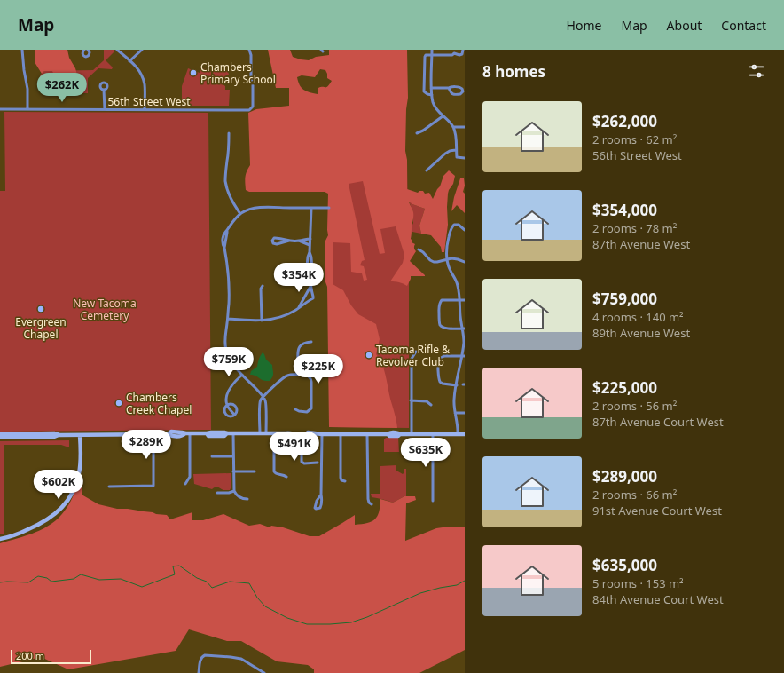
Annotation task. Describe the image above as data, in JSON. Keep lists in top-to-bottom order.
{
  "streets": {
    "street": ["56th Street West"]
  },
  "parks": ["New Tacoma Cemetery"],
  "places": [
    "Chambers Primary School",
    "Evergreen Chapel",
    "Tacoma Rifle & Revolver Club",
    "Chambers Creek Chapel"
  ],
  "scale_bar": "200 m",
  "page": {
    "header": "Map",
    "nav": [
      "Home",
      "Map",
      "About",
      "Contact"
    ],
    "heading": "8 homes",
    "price": [
      "$262K",
      "$354K",
      "$759K",
      "$225K",
      "$289K",
      "$491K",
      "$635K",
      "$602K"
    ],
    "list": [
      {
        "name": "$262,000",
        "note": "2 rooms · 62 m² · 56th Street West"
      },
      {
        "name": "$354,000",
        "note": "2 rooms · 78 m² · 87th Avenue West"
      },
      {
        "name": "$759,000",
        "note": "4 rooms · 140 m² · 89th Avenue West"
      },
      {
        "name": "$225,000",
        "note": "2 rooms · 56 m² · 87th Avenue Court West"
      },
      {
        "name": "$289,000",
        "note": "2 rooms · 66 m² · 91st Avenue Court West"
      },
      {
        "name": "$635,000",
        "note": "5 rooms · 153 m² · 84th Avenue Court West"
      }
    ],
    "scale": "200 m"
  }
}
